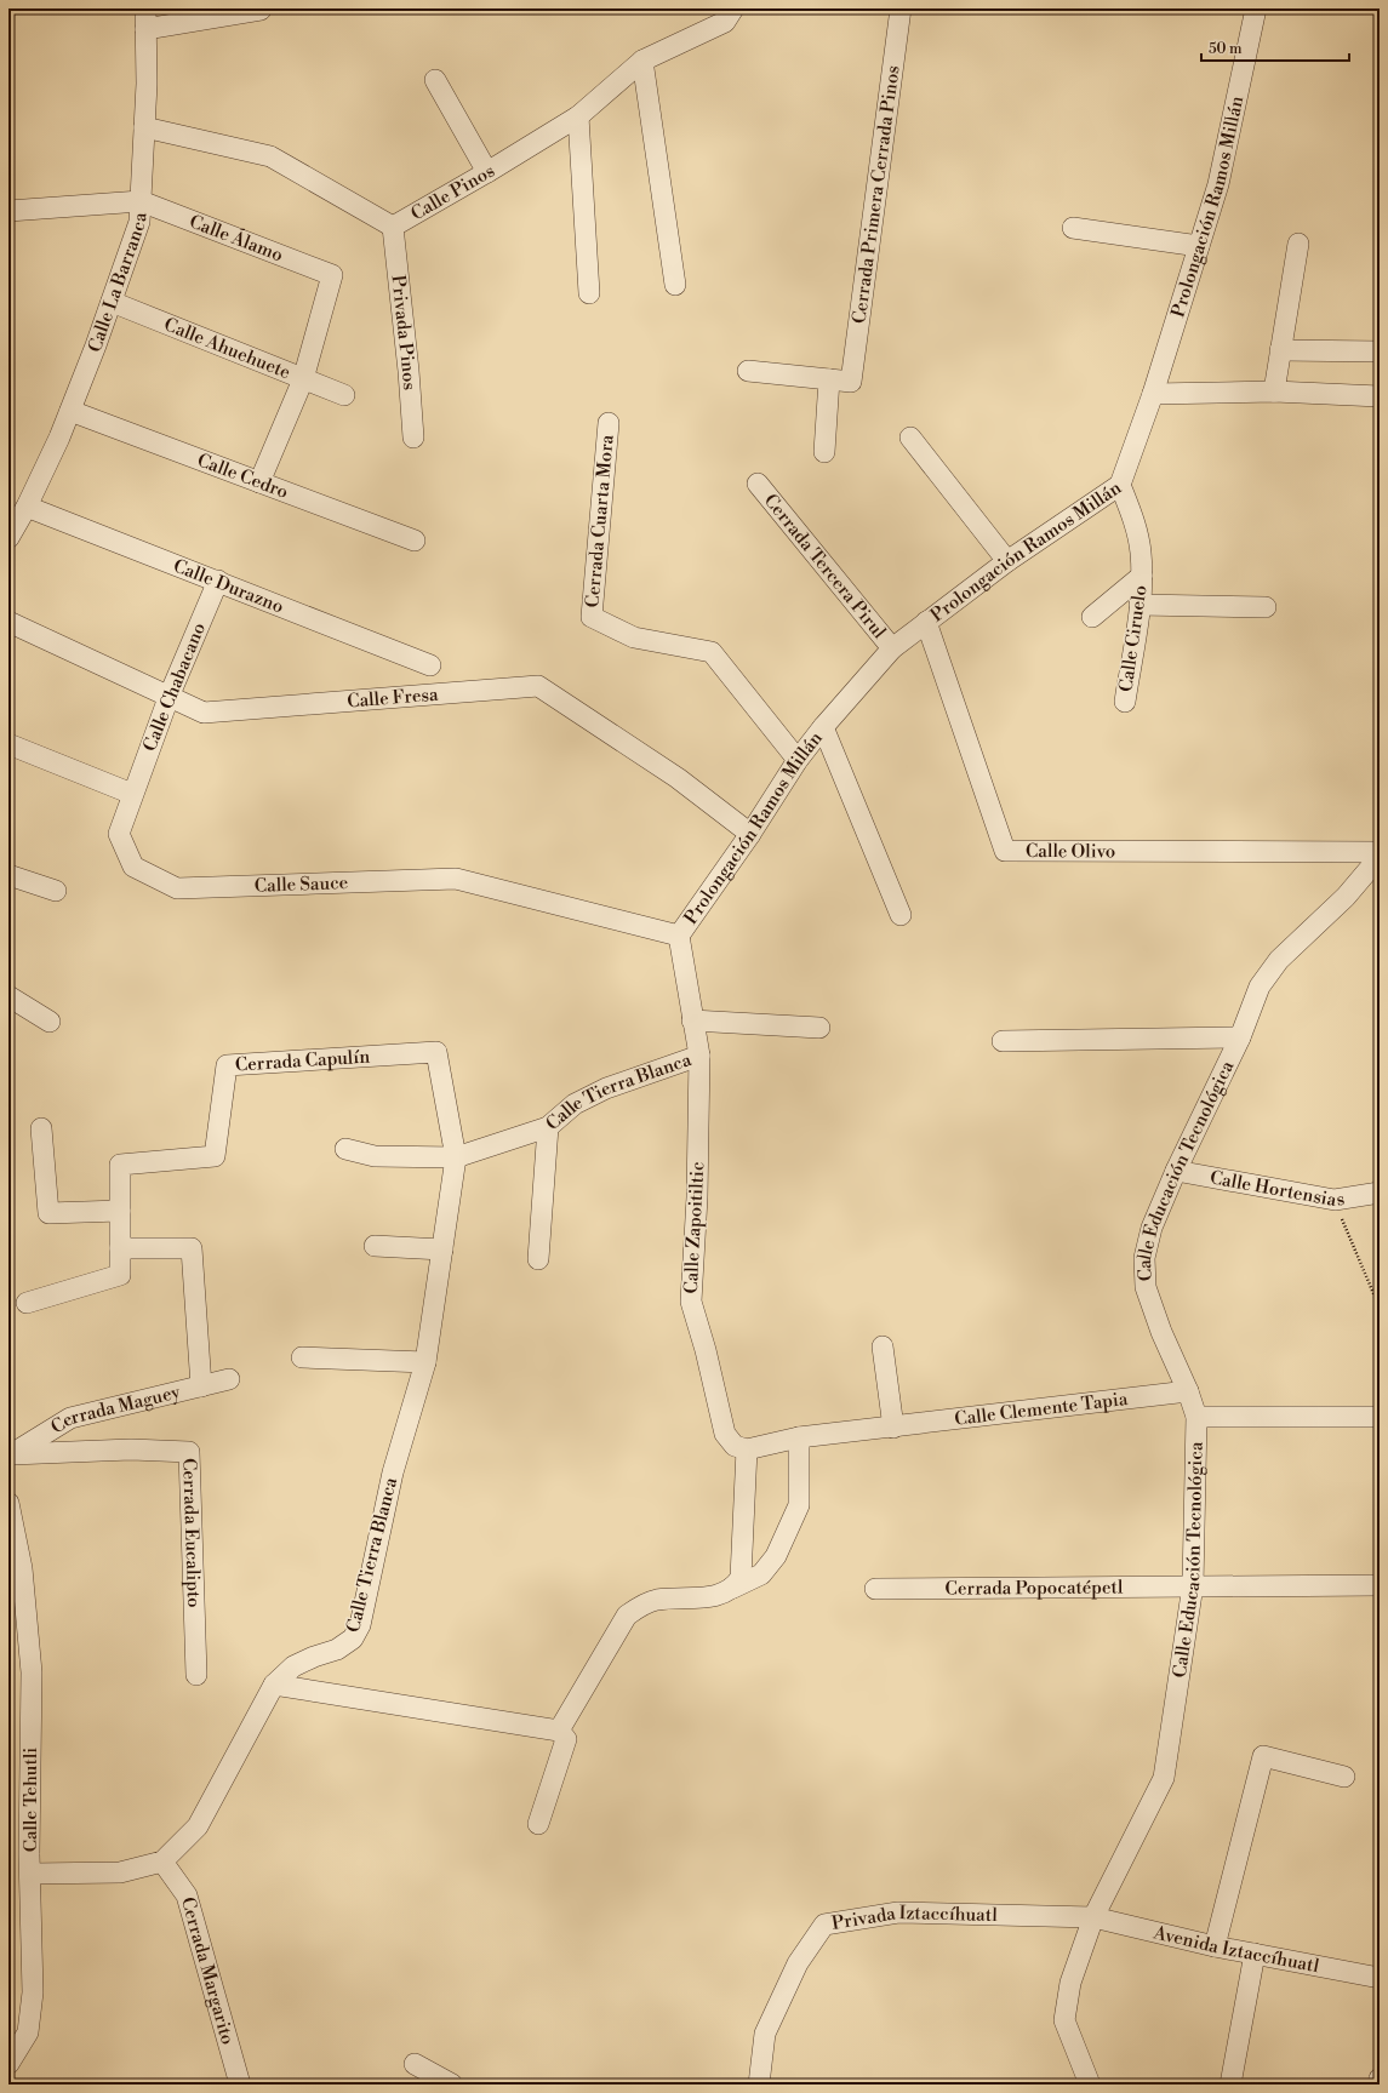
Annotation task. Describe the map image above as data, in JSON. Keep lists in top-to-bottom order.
{
  "streets": {
    "street": [
      "Calle Pinos",
      "Cerrada Primera Cerrada Pinos",
      "Prolongación Ramos Millán",
      "Calle Álamo",
      "Calle La Barranca",
      "Privada Pinos",
      "Calle Ahuehuete",
      "Calle Cedro",
      "Cerrada Cuarta Mora",
      "Cerrada Tercera Pirul",
      "Calle Durazno",
      "Calle Ciruelo",
      "Calle Chabacano",
      "Calle Fresa",
      "Calle Olivo",
      "Calle Sauce",
      "Cerrada Capulín",
      "Calle Tierra Blanca",
      "Calle Educación Tecnológica",
      "Calle Hortensias",
      "Calle Zapoitiltic",
      "Calle Clemente Tapia",
      "Cerrada Maguey",
      "Cerrada Eucalipto",
      "Cerrada Popocatépetl",
      "Calle Tehutli",
      "Privada Iztaccíhuatl",
      "Avenida Iztaccíhuatl",
      "Cerrada Margarito"
    ]
  },
  "crossings": [
    ["Calle Pinos", "Calle La Barranca"],
    ["Calle Pinos", "Privada Pinos"],
    ["Prolongación Ramos Millán", "Cerrada Cuarta Mora"],
    ["Prolongación Ramos Millán", "Cerrada Tercera Pirul"],
    ["Prolongación Ramos Millán", "Calle Ciruelo"],
    ["Prolongación Ramos Millán", "Calle Fresa"],
    ["Prolongación Ramos Millán", "Calle Olivo"],
    ["Prolongación Ramos Millán", "Calle Sauce"],
    ["Prolongación Ramos Millán", "Calle Zapoitiltic"],
    ["Calle Álamo", "Calle La Barranca"],
    ["Calle Álamo", "Calle Ahuehuete"],
    ["Calle La Barranca", "Calle Ahuehuete"],
    ["Calle La Barranca", "Calle Cedro"],
    ["Calle La Barranca", "Calle Durazno"],
    ["Calle Durazno", "Calle Chabacano"],
    ["Calle Chabacano", "Calle Fresa"],
    ["Calle Chabacano", "Calle Sauce"],
    ["Calle Sauce", "Calle Zapoitiltic"],
    ["Cerrada Capulín", "Calle Tierra Blanca"],
    ["Calle Tierra Blanca", "Calle Zapoitiltic"],
    ["Calle Tierra Blanca", "Calle Tehutli"],
    ["Calle Tierra Blanca", "Cerrada Margarito"],
    ["Calle Educación Tecnológica", "Calle Hortensias"],
    ["Calle Educación Tecnológica", "Calle Clemente Tapia"],
    ["Calle Educación Tecnológica", "Cerrada Popocatépetl"],
    ["Calle Educación Tecnológica", "Privada Iztaccíhuatl"],
    ["Calle Educación Tecnológica", "Avenida Iztaccíhuatl"],
    ["Cerrada Maguey", "Cerrada Eucalipto"],
    ["Privada Iztaccíhuatl", "Avenida Iztaccíhuatl"]
  ],
  "scale_bar": "50 m"
}
